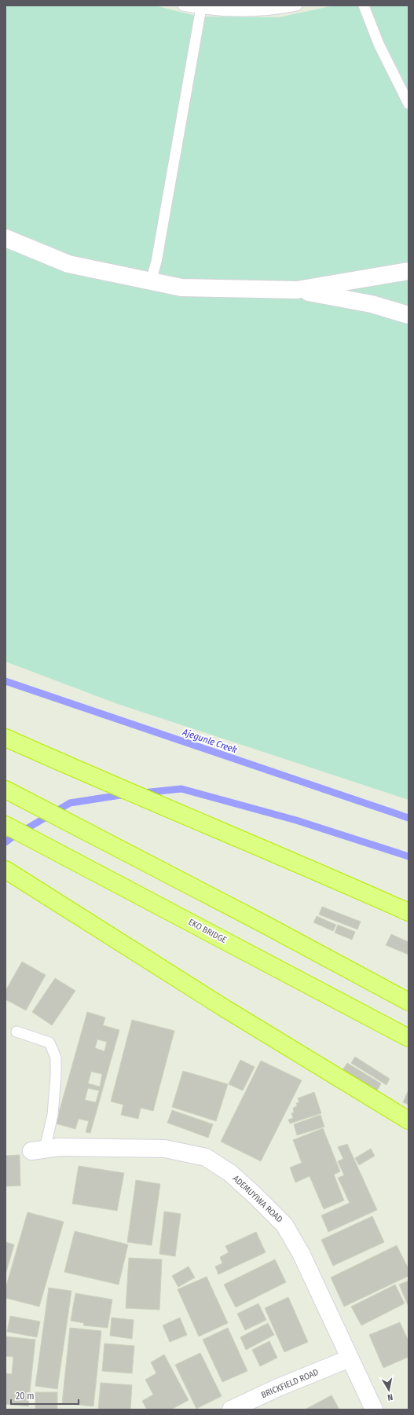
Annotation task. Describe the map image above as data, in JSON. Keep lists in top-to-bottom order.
{
  "streets": {
    "highway": ["EKO BRIDGE"],
    "street": ["ADEMUYIWA ROAD", "BRICKFIELD ROAD"]
  },
  "crossings": [
    ["ADEMUYIWA ROAD", "BRICKFIELD ROAD"]
  ],
  "water": ["Ajegunle Creek"],
  "scale_bar": "20 m",
  "north": "bottom"
}
